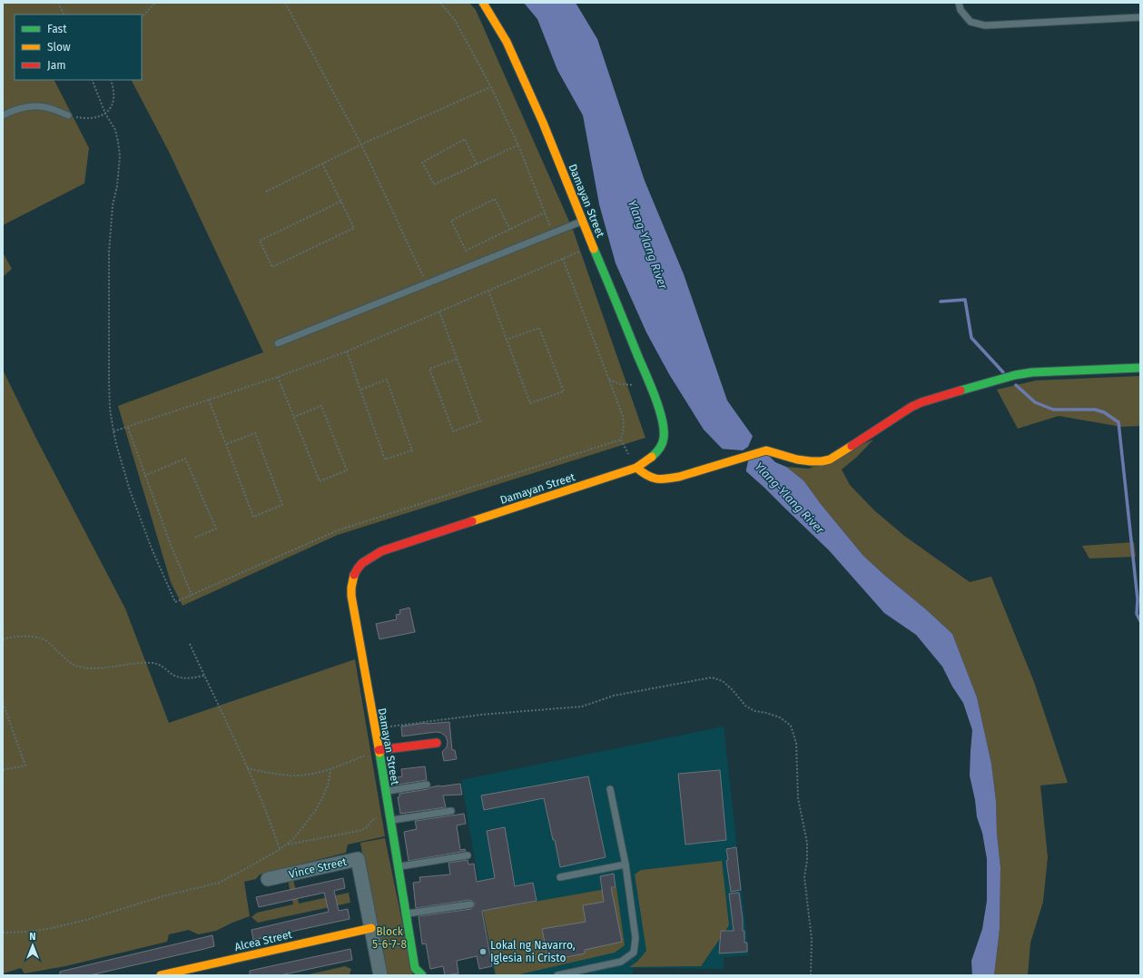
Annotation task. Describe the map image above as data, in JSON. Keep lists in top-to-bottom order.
{
  "streets": {
    "street": ["Damayan Street", "Vince Street", "Alcea Street"]
  },
  "crossings": [
    ["Vince Street", "Alcea Street"]
  ],
  "water": ["Ylang-Ylang River"],
  "parks": ["Block 5-6-7-8"],
  "places": ["Lokal ng Navarro, Iglesia ni Cristo"],
  "legend": ["Fast", "Slow", "Jam"],
  "north": "top"
}
